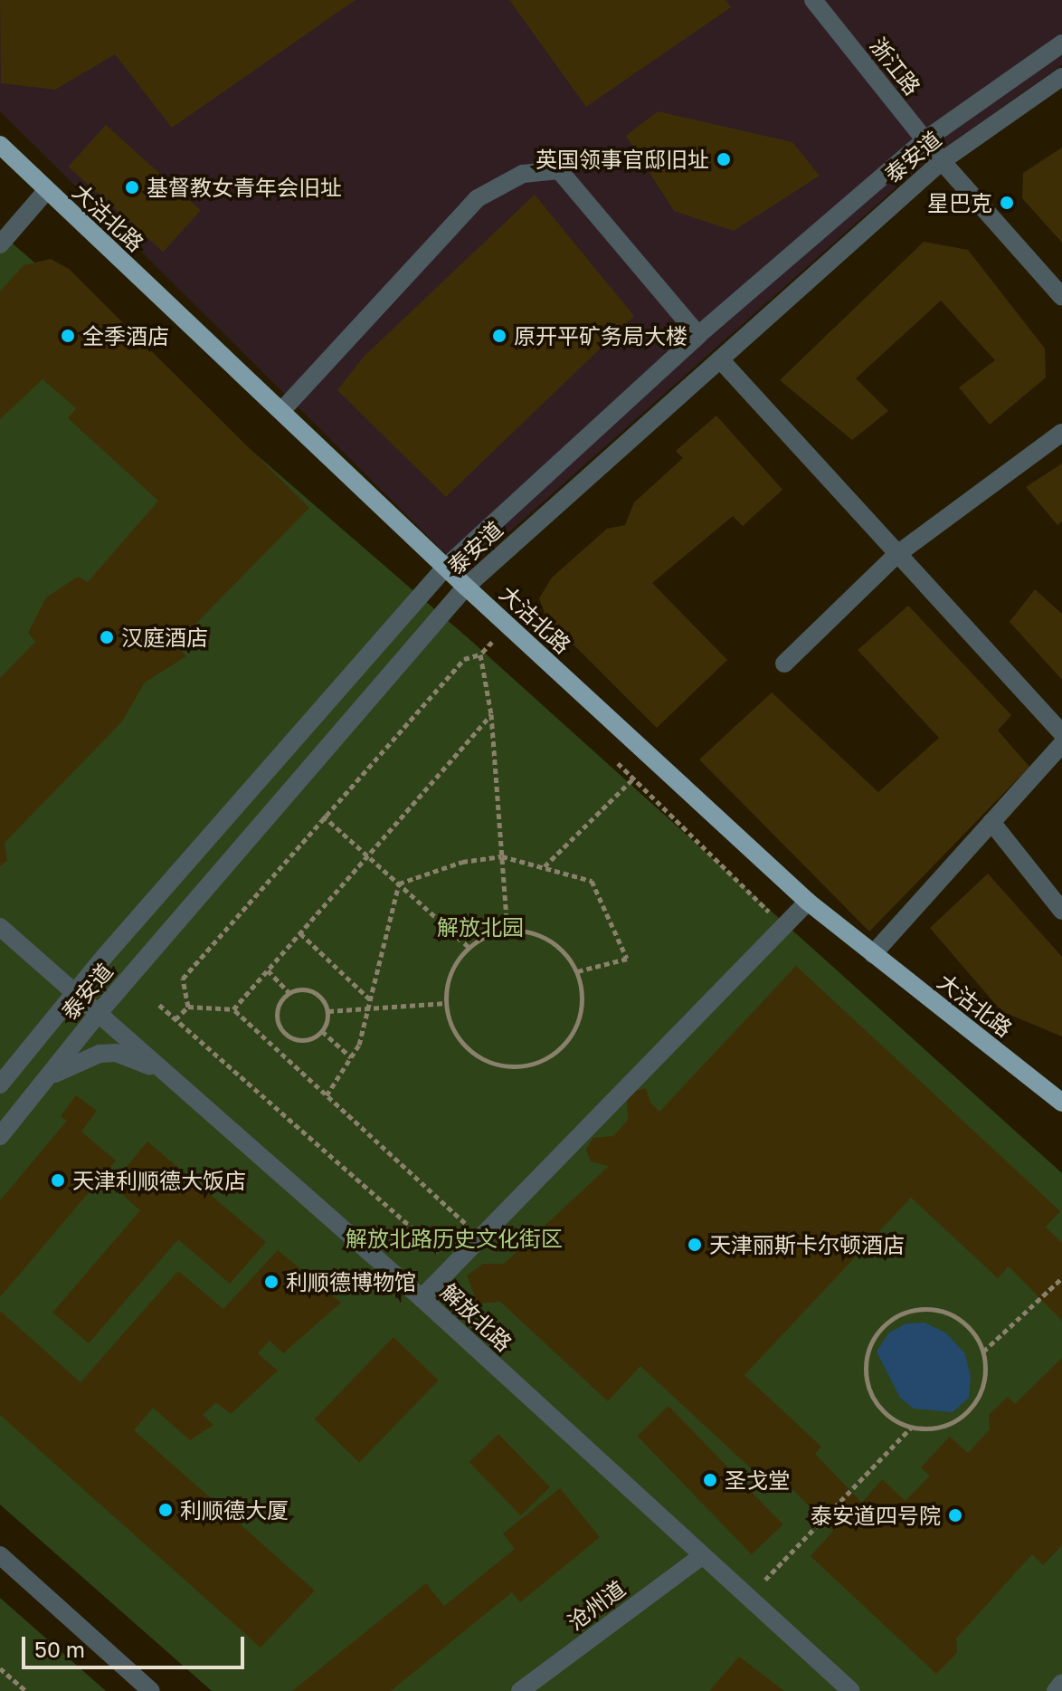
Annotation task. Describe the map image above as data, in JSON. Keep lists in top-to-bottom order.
{
  "streets": {
    "main road": ["大沽北路"],
    "street": [
      "浙江路",
      "泰安道",
      "解放北路",
      "沧州道"
    ]
  },
  "crossings": [
    ["浙江路", "泰安道"],
    ["泰安道", "大沽北路"],
    ["泰安道", "解放北路"],
    ["解放北路", "沧州道"]
  ],
  "parks": ["解放北园", "解放北路历史文化街区"],
  "places": [
    "英国领事官邸旧址",
    "基督教女青年会旧址",
    "星巴克",
    "全季酒店",
    "原开平矿务局大楼",
    "汉庭酒店",
    "天津利顺德大饭店",
    "天津丽斯卡尔顿酒店",
    "利顺德博物馆",
    "圣戈堂",
    "利顺德大厦",
    "泰安道四号院"
  ],
  "scale_bar": "50 m"
}
